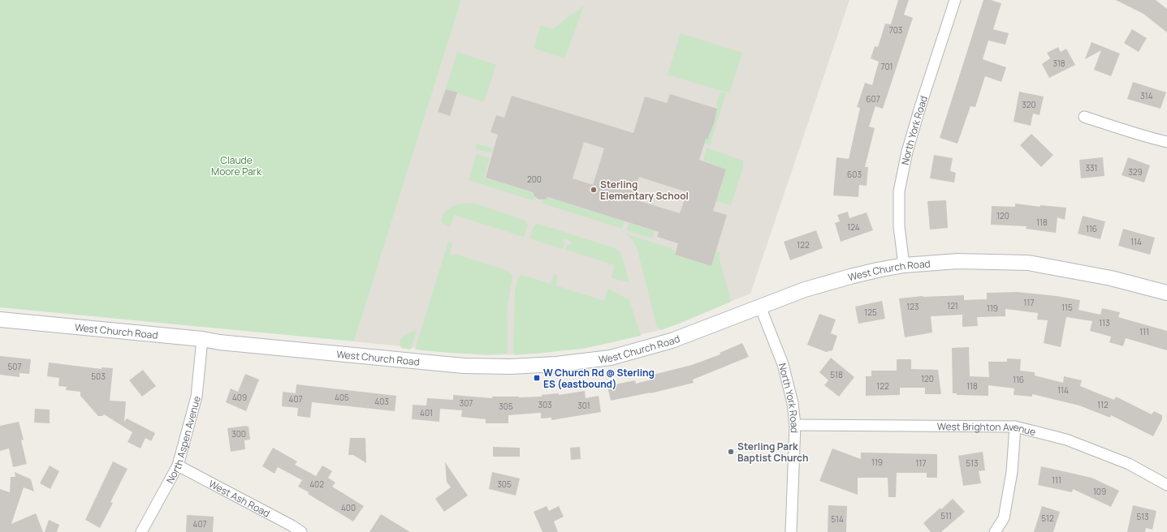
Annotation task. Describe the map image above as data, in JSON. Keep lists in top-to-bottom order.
{
  "streets": {
    "main road": ["West Church Road"],
    "street": [
      "North York Road",
      "West Brighton Avenue",
      "North Aspen Avenue",
      "West Ash Road"
    ]
  },
  "crossings": [
    ["North York Road", "West Church Road"],
    ["North York Road", "West Brighton Avenue"],
    ["West Church Road", "North Aspen Avenue"],
    ["North Aspen Avenue", "West Ash Road"]
  ],
  "parks": ["Claude Moore Park"],
  "places": {
    "other": ["Sterling Elementary School", "Sterling Park Baptist Church"],
    "transit": ["W Church Rd @ Sterling ES (eastbound)"]
  },
  "house_numbers": [
    "703",
    "318",
    "701",
    "314",
    "607",
    "320",
    "331",
    "329",
    "603",
    "200",
    "120",
    "118",
    "124",
    "116",
    "114",
    "122",
    "117",
    "121",
    "123",
    "115",
    "119",
    "125",
    "113",
    "111",
    "507",
    "518",
    "503",
    "120",
    "116",
    "122",
    "118",
    "114",
    "409",
    "405",
    "407",
    "403",
    "307",
    "303",
    "112",
    "301",
    "305",
    "401",
    "300",
    "119",
    "117",
    "513",
    "111",
    "402",
    "305",
    "109",
    "400",
    "511",
    "513",
    "512",
    "514",
    "407"
  ]
}
